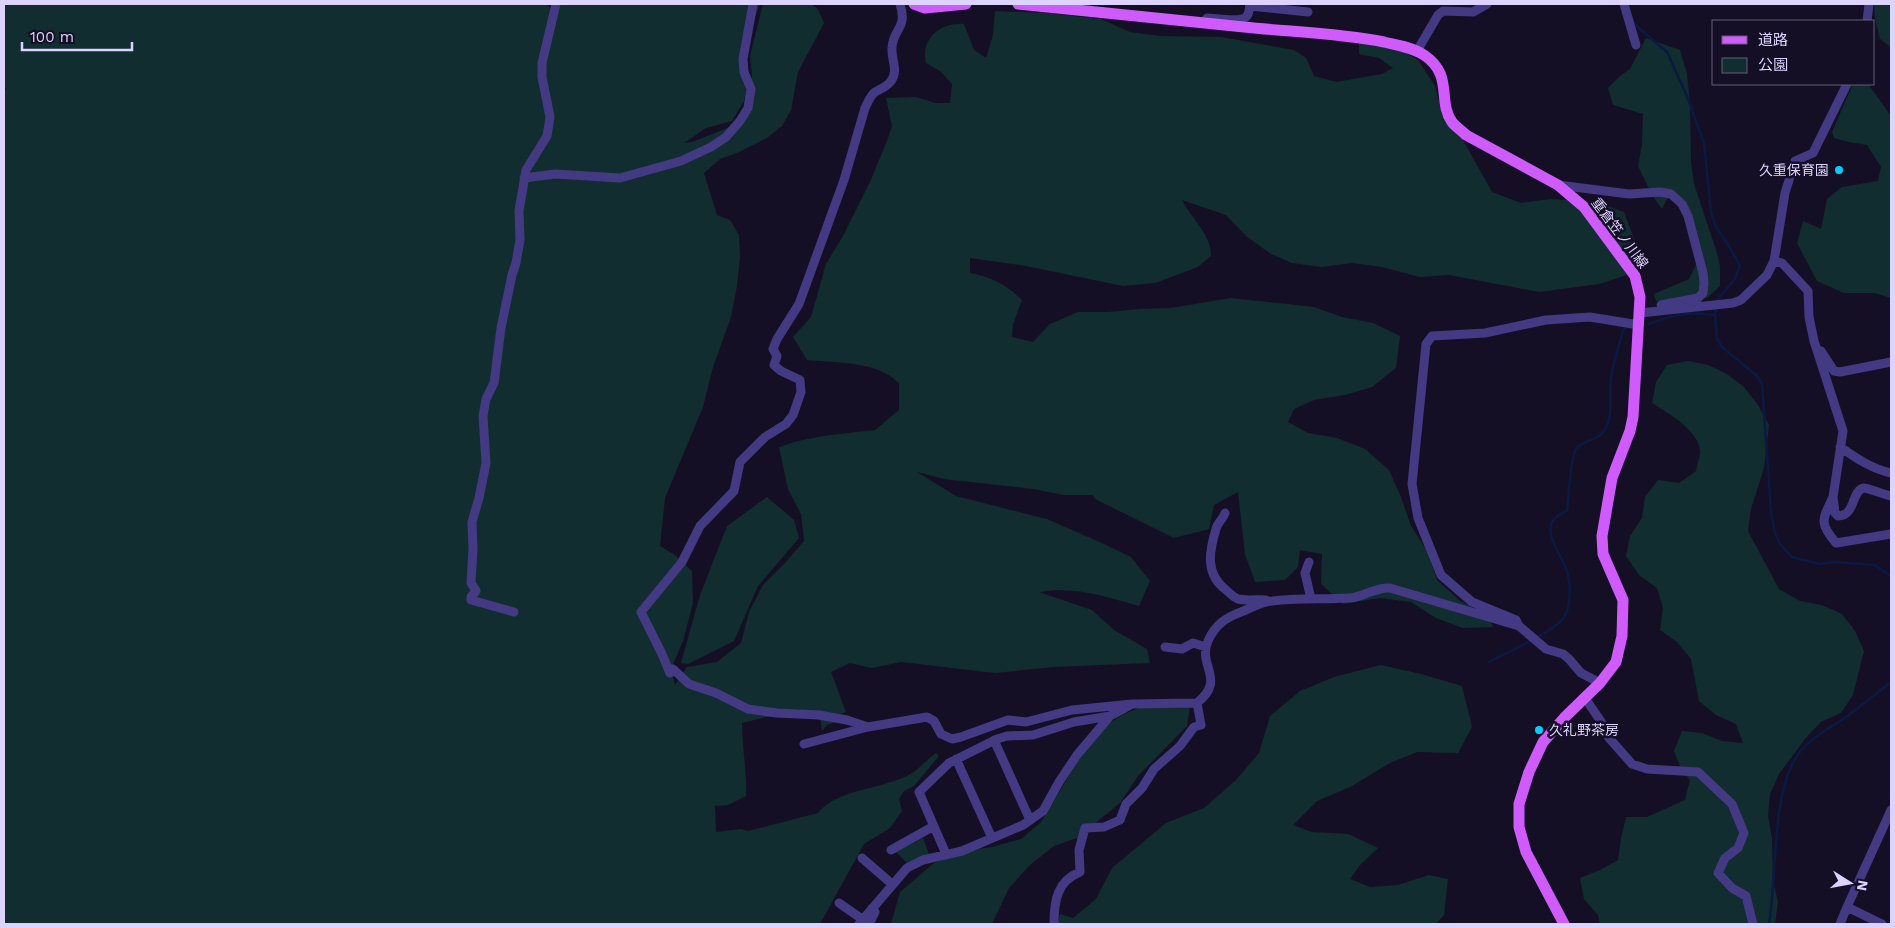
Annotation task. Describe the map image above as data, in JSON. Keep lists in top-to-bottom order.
{
  "streets": {
    "main road": ["重倉笠ノ川線"]
  },
  "places": ["久重保育園", "久礼野茶房"],
  "legend": ["道路", "公園"],
  "scale_bar": "100 m",
  "north": "right"
}
